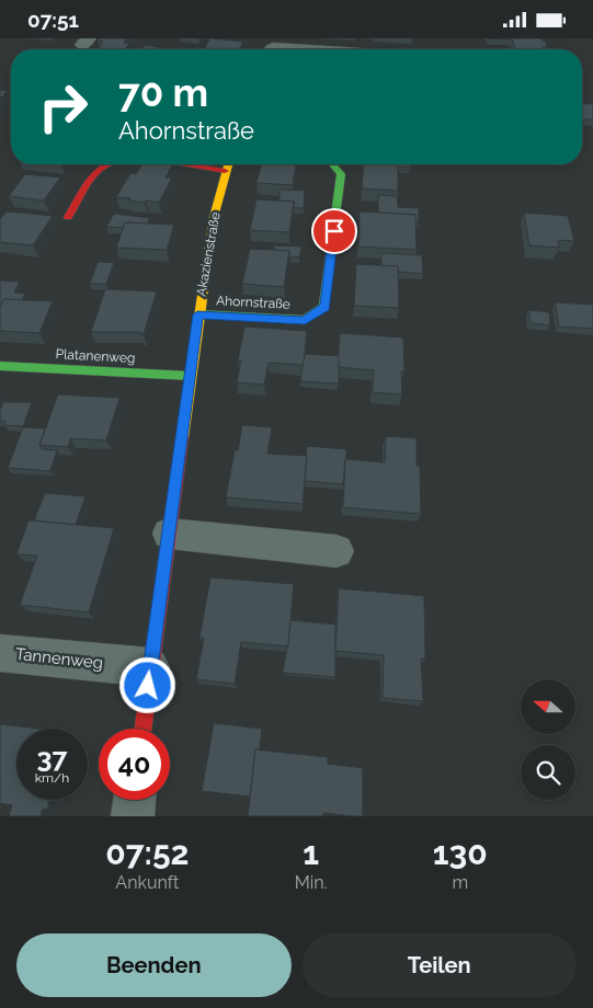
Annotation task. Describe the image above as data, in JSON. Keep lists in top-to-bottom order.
{
  "streets": {
    "street": [
      "Akazienstraße",
      "Ahornstraße",
      "Platanenweg",
      "Tannenweg"
    ]
  },
  "crossings": [
    ["Akazienstraße", "Ahornstraße"],
    ["Akazienstraße", "Platanenweg"],
    ["Akazienstraße", "Tannenweg"]
  ],
  "north": "left",
  "page": {
    "status": "07:51",
    "turn": ["70 m", "Ahornstraße"],
    "speed": "37 km/h",
    "limit": "40",
    "eta": [
      "07:52",
      "Ankunft",
      "1",
      "Min.",
      "130",
      "m"
    ],
    "buttons": ["Beenden", "Teilen"]
  }
}
